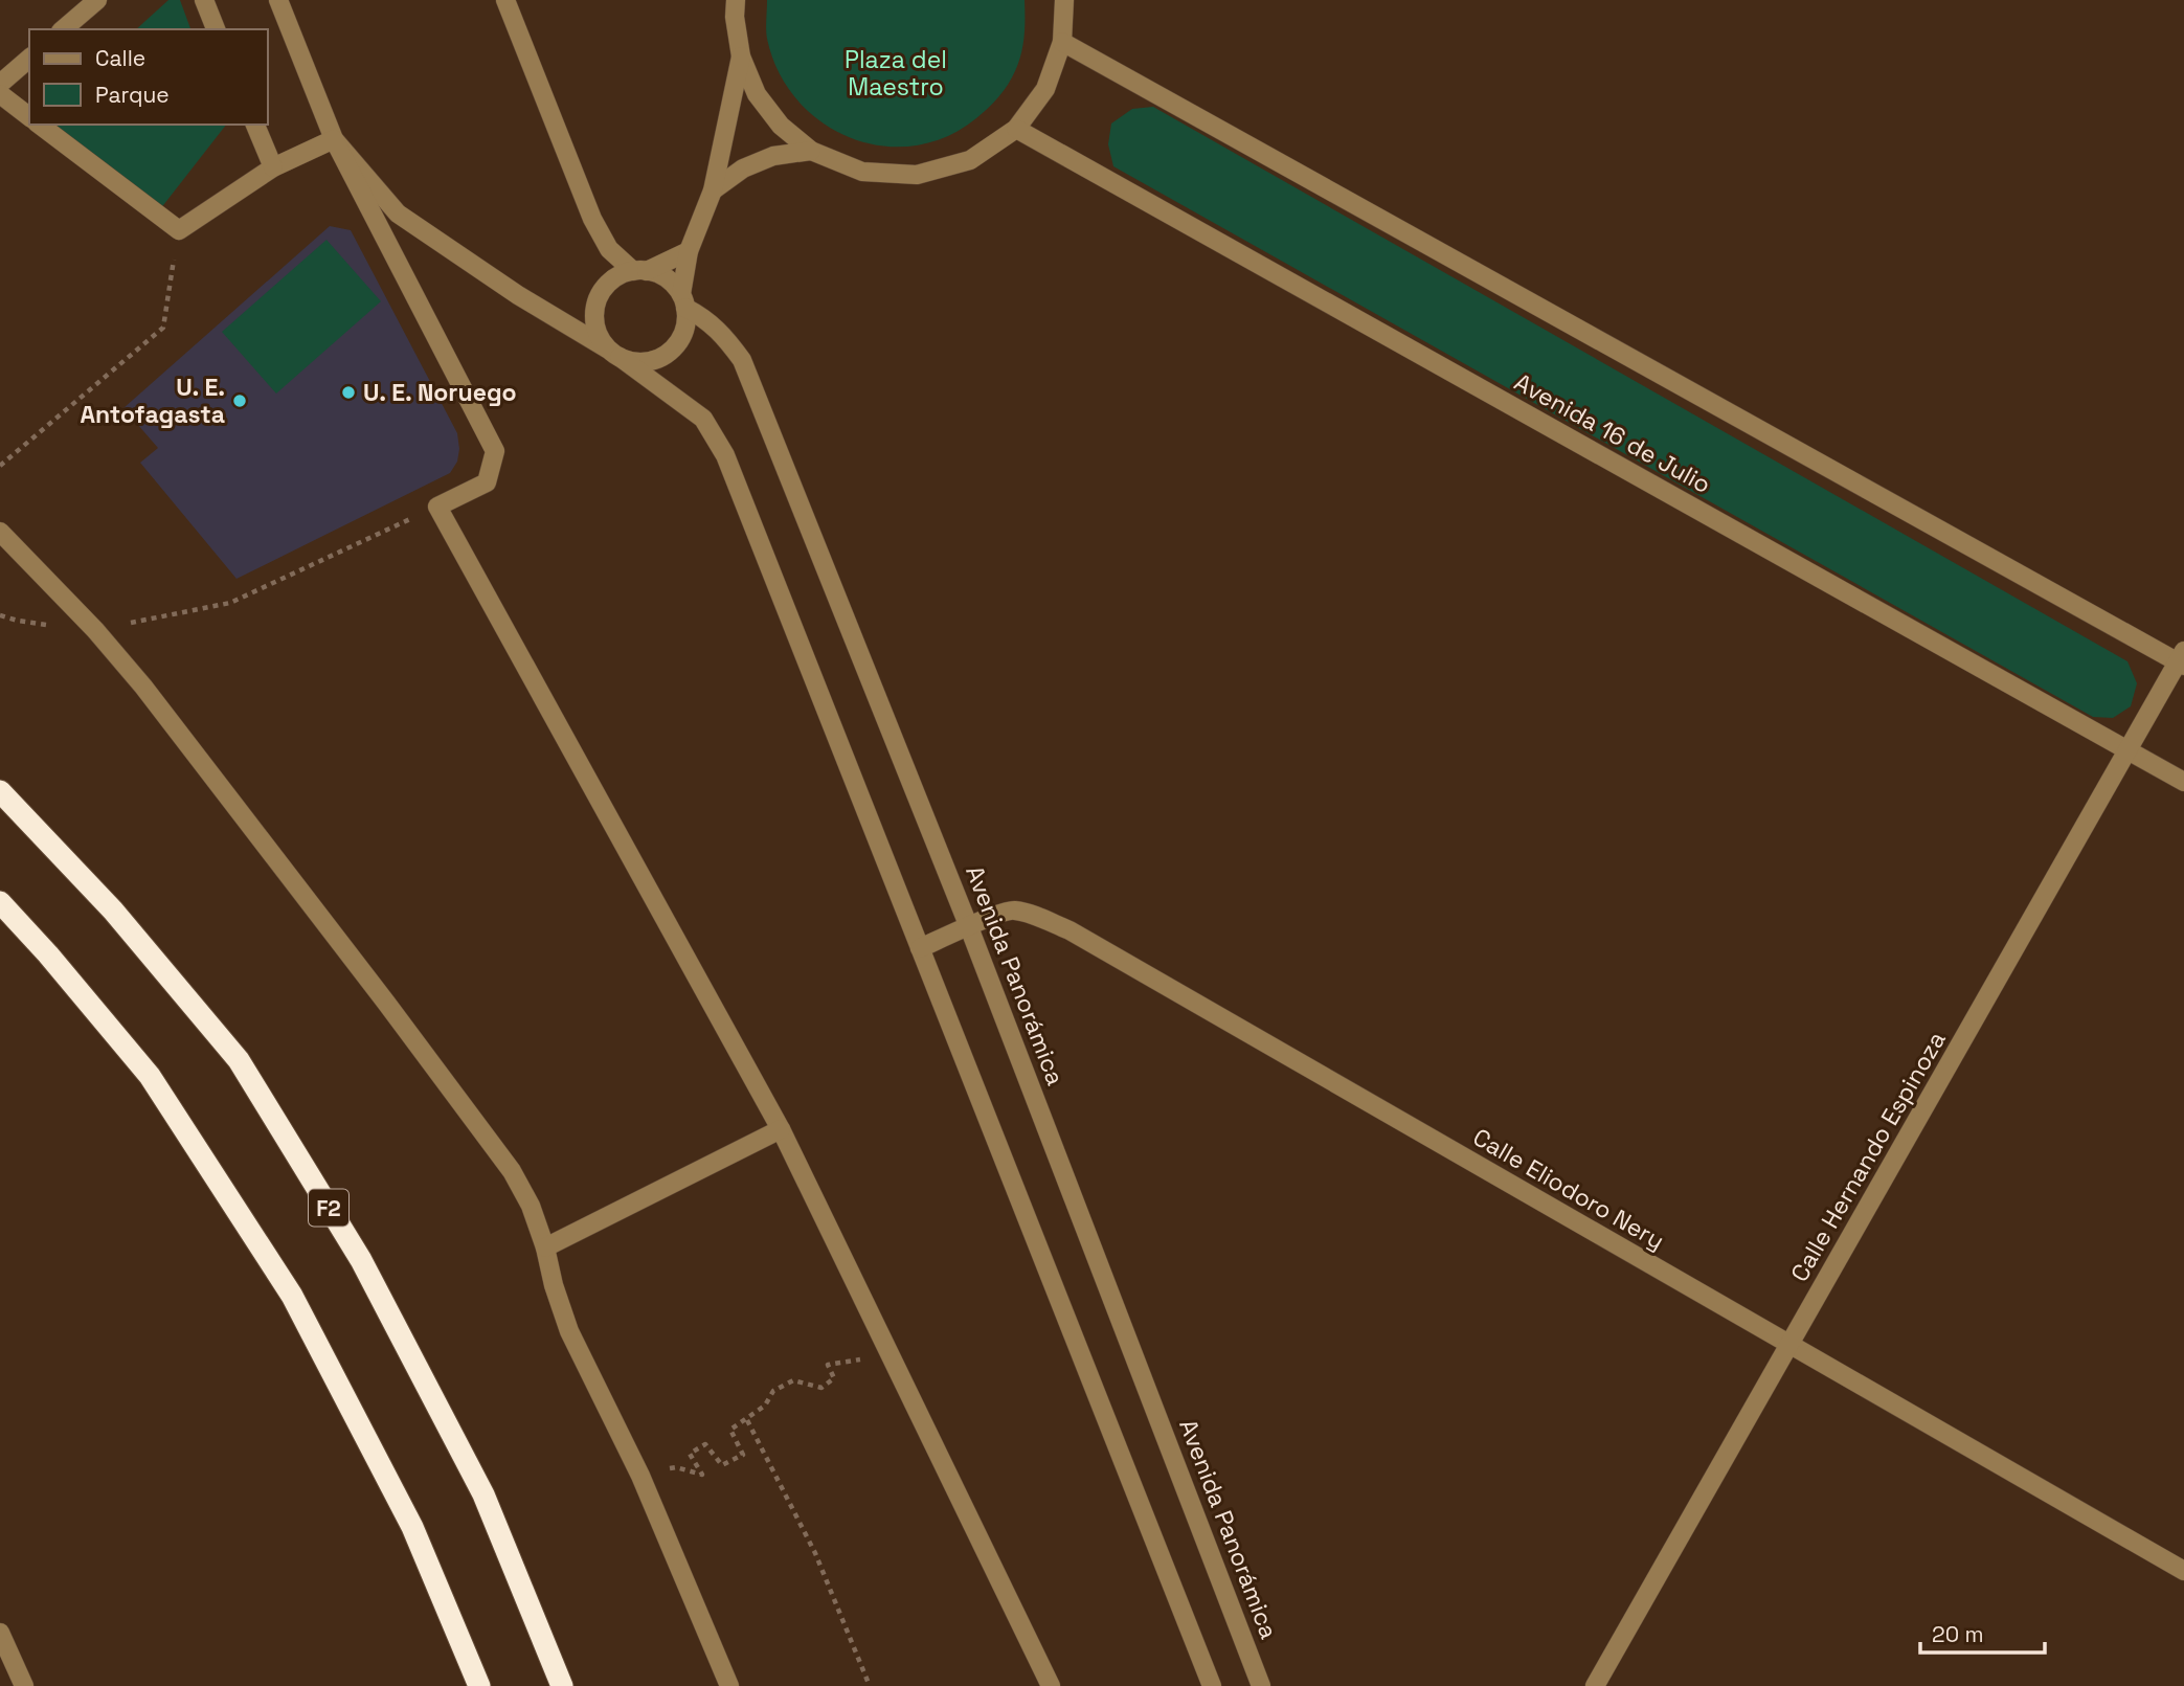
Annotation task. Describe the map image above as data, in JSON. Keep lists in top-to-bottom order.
{
  "streets": {
    "highway": ["F2"],
    "street": [
      "Avenida 16 de Julio",
      "Avenida Panorámica",
      "Calle Hernando Espinoza",
      "Calle Eliodoro Nery"
    ]
  },
  "crossings": [
    ["Avenida 16 de Julio", "Calle Hernando Espinoza"],
    ["Avenida Panorámica", "Calle Eliodoro Nery"],
    ["Calle Hernando Espinoza", "Calle Eliodoro Nery"]
  ],
  "parks": ["Plaza del Maestro"],
  "places": ["U. E. Noruego", "U. E. Antofagasta"],
  "legend": ["Calle", "Parque"],
  "scale_bar": "20 m"
}
